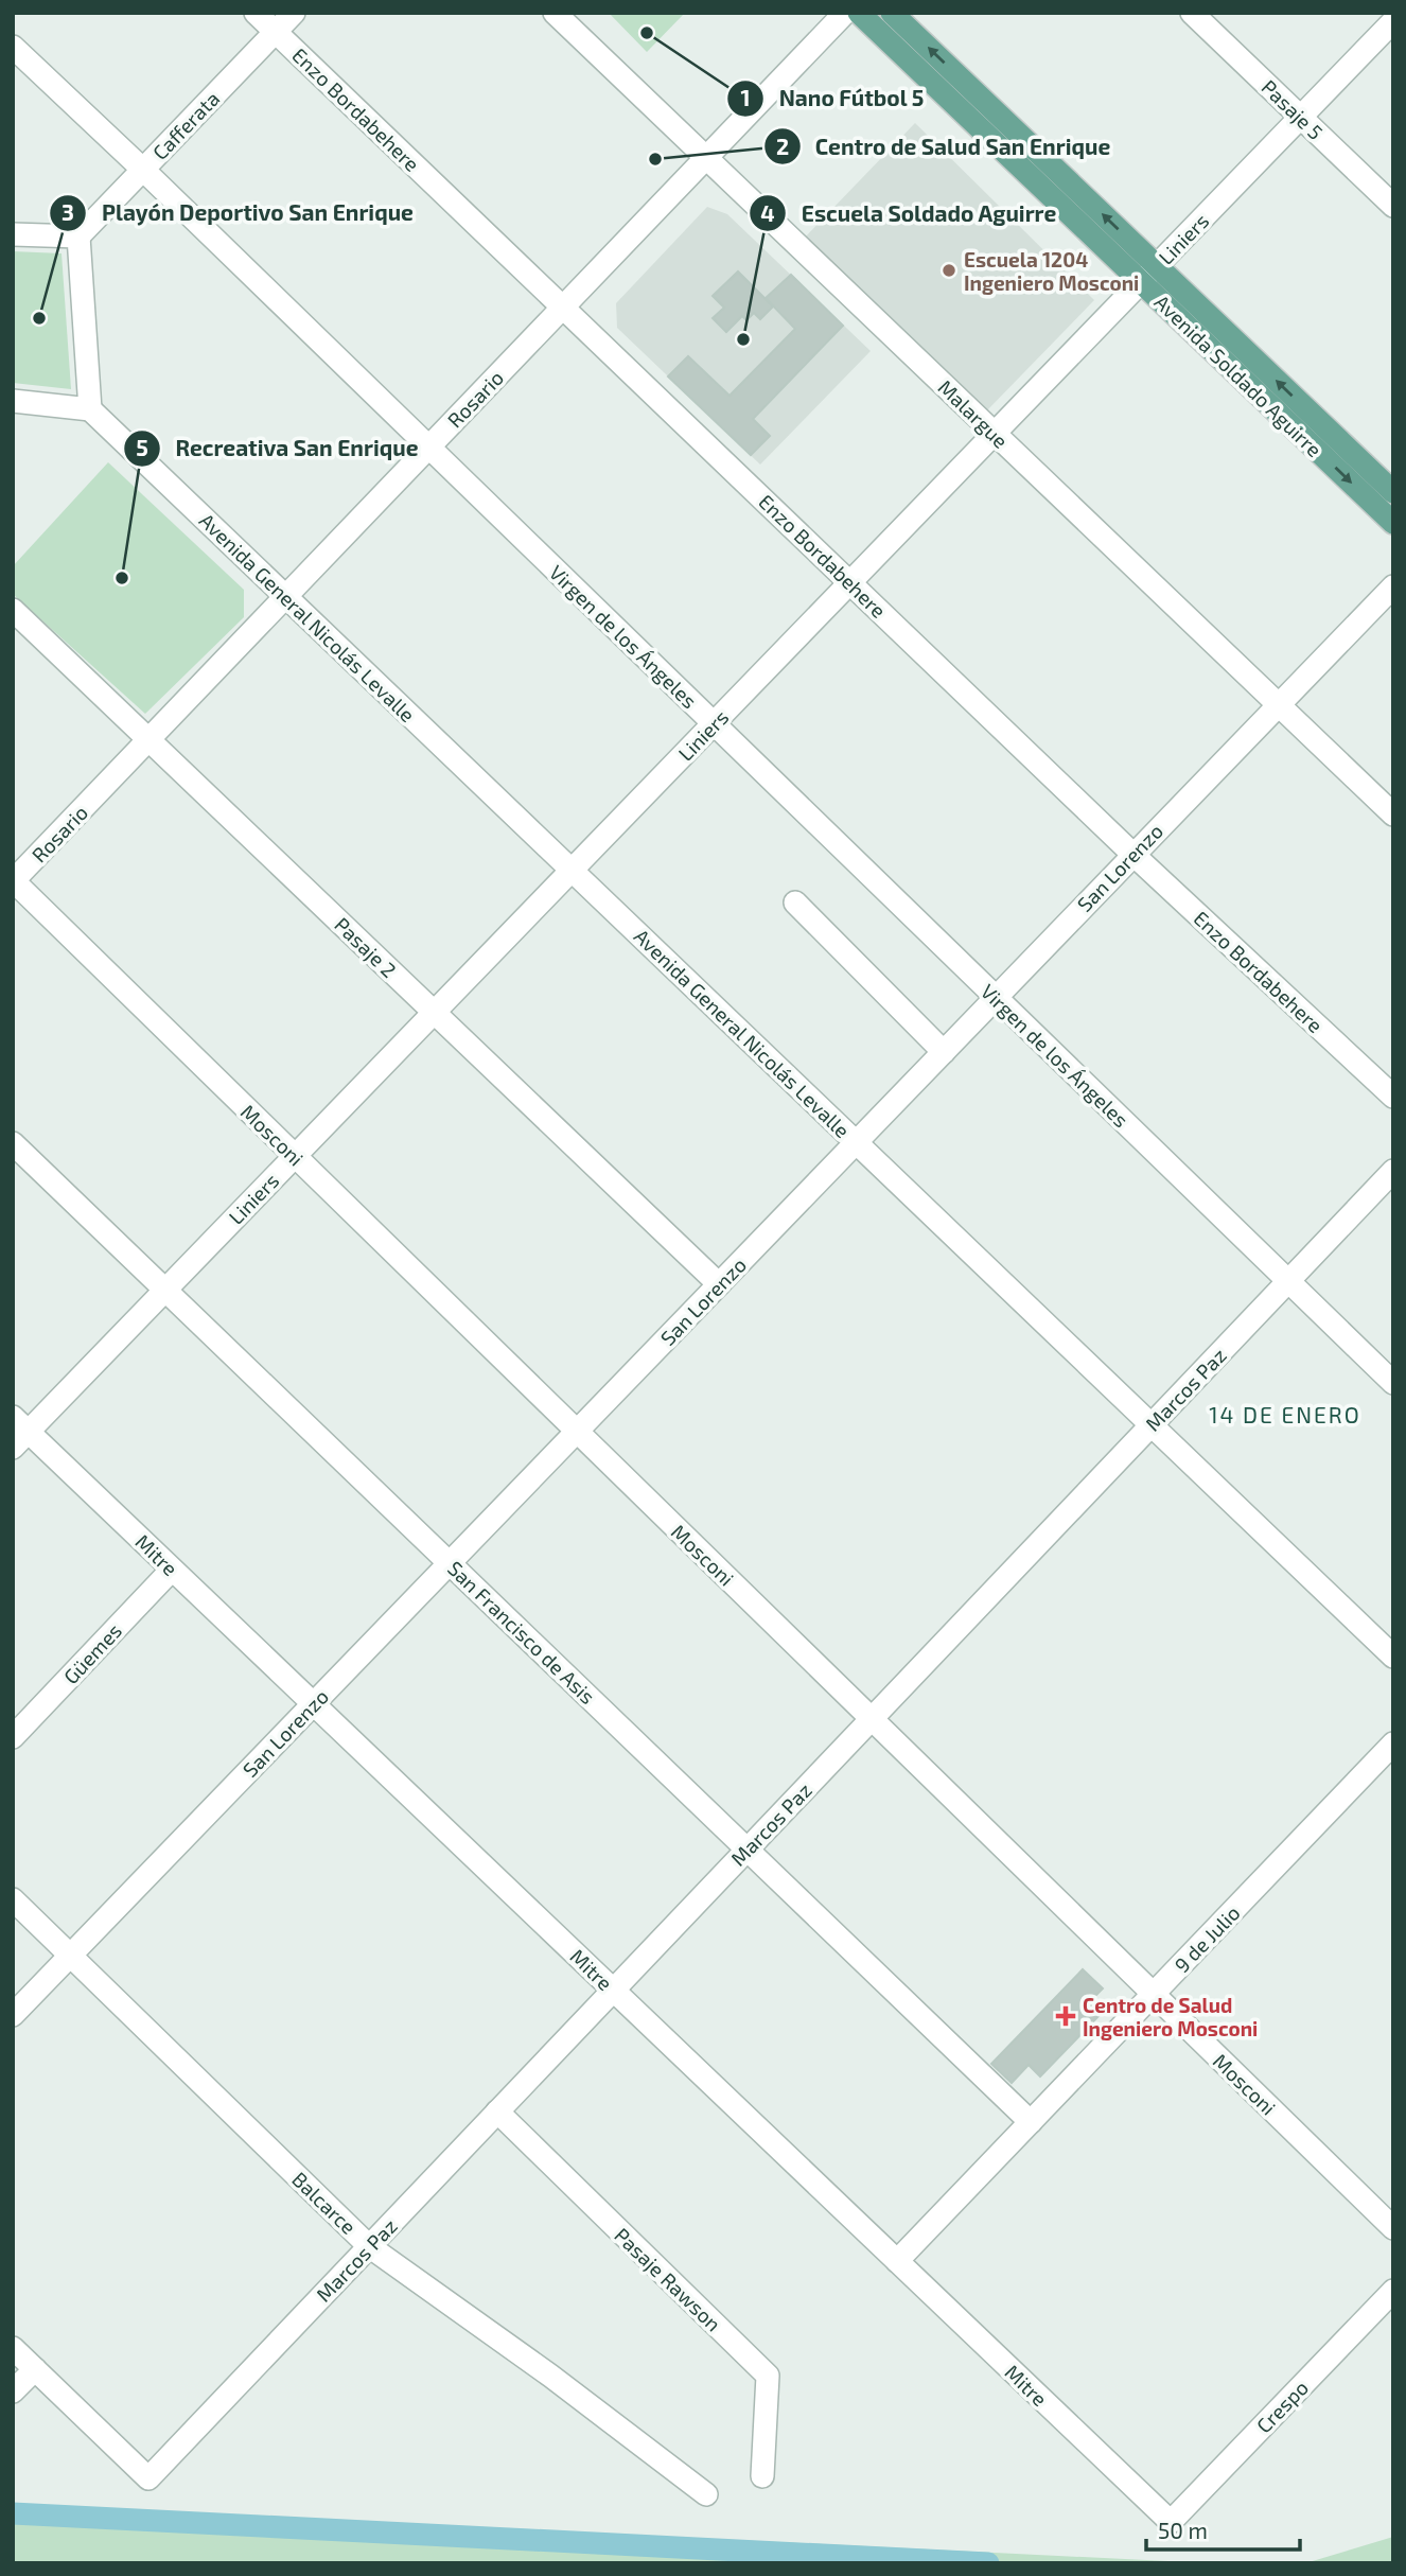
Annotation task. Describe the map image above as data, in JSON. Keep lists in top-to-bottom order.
{
  "streets": {
    "main road": ["Avenida Soldado Aguirre"],
    "street": [
      "Enzo Bordabehere",
      "Pasaje 5",
      "Cafferata",
      "Liniers",
      "Rosario",
      "Malargue",
      "Avenida General Nicolás Levalle",
      "Virgen de los Ángeles",
      "San Lorenzo",
      "Pasaje 2",
      "Mosconi",
      "Marcos Paz",
      "Mitre",
      "San Francisco de Asis",
      "Güemes",
      "9 de Julio",
      "Balcarce",
      "Pasaje Rawson",
      "Crespo"
    ]
  },
  "crossings": [
    ["Enzo Bordabehere", "Cafferata"],
    ["Enzo Bordabehere", "Liniers"],
    ["Enzo Bordabehere", "Rosario"],
    ["Enzo Bordabehere", "San Lorenzo"],
    ["Pasaje 5", "Liniers"],
    ["Cafferata", "Virgen de los Ángeles"],
    ["Liniers", "Avenida Soldado Aguirre"],
    ["Liniers", "Malargue"],
    ["Liniers", "Avenida General Nicolás Levalle"],
    ["Liniers", "Virgen de los Ángeles"],
    ["Liniers", "Pasaje 2"],
    ["Liniers", "Mosconi"],
    ["Liniers", "Mitre"],
    ["Liniers", "San Francisco de Asis"],
    ["Rosario", "Malargue"],
    ["Rosario", "Avenida General Nicolás Levalle"],
    ["Rosario", "Virgen de los Ángeles"],
    ["Rosario", "Pasaje 2"],
    ["Rosario", "Mosconi"],
    ["Malargue", "San Lorenzo"],
    ["Avenida General Nicolás Levalle", "San Lorenzo"],
    ["Avenida General Nicolás Levalle", "Marcos Paz"],
    ["Virgen de los Ángeles", "San Lorenzo"],
    ["Virgen de los Ángeles", "Marcos Paz"],
    ["San Lorenzo", "Pasaje 2"],
    ["San Lorenzo", "Mosconi"],
    ["San Lorenzo", "Mitre"],
    ["San Lorenzo", "San Francisco de Asis"],
    ["San Lorenzo", "Balcarce"],
    ["Mosconi", "Marcos Paz"],
    ["Mosconi", "9 de Julio"],
    ["Marcos Paz", "Mitre"],
    ["Marcos Paz", "San Francisco de Asis"],
    ["Marcos Paz", "Balcarce"],
    ["Marcos Paz", "Pasaje Rawson"],
    ["Mitre", "Güemes"],
    ["Mitre", "9 de Julio"],
    ["Mitre", "Crespo"],
    ["San Francisco de Asis", "9 de Julio"]
  ],
  "districts": ["14 DE ENERO"],
  "places": {
    "other": [
      "Nano Fútbol 5",
      "Centro de Salud San Enrique",
      "Escuela 1204 Ingeniero Mosconi",
      "Playón Deportivo San Enrique",
      "Escuela Soldado Aguirre",
      "Recreativa San Enrique"
    ],
    "health": ["Centro de Salud Ingeniero Mosconi"]
  },
  "scale_bar": "50 m"
}
